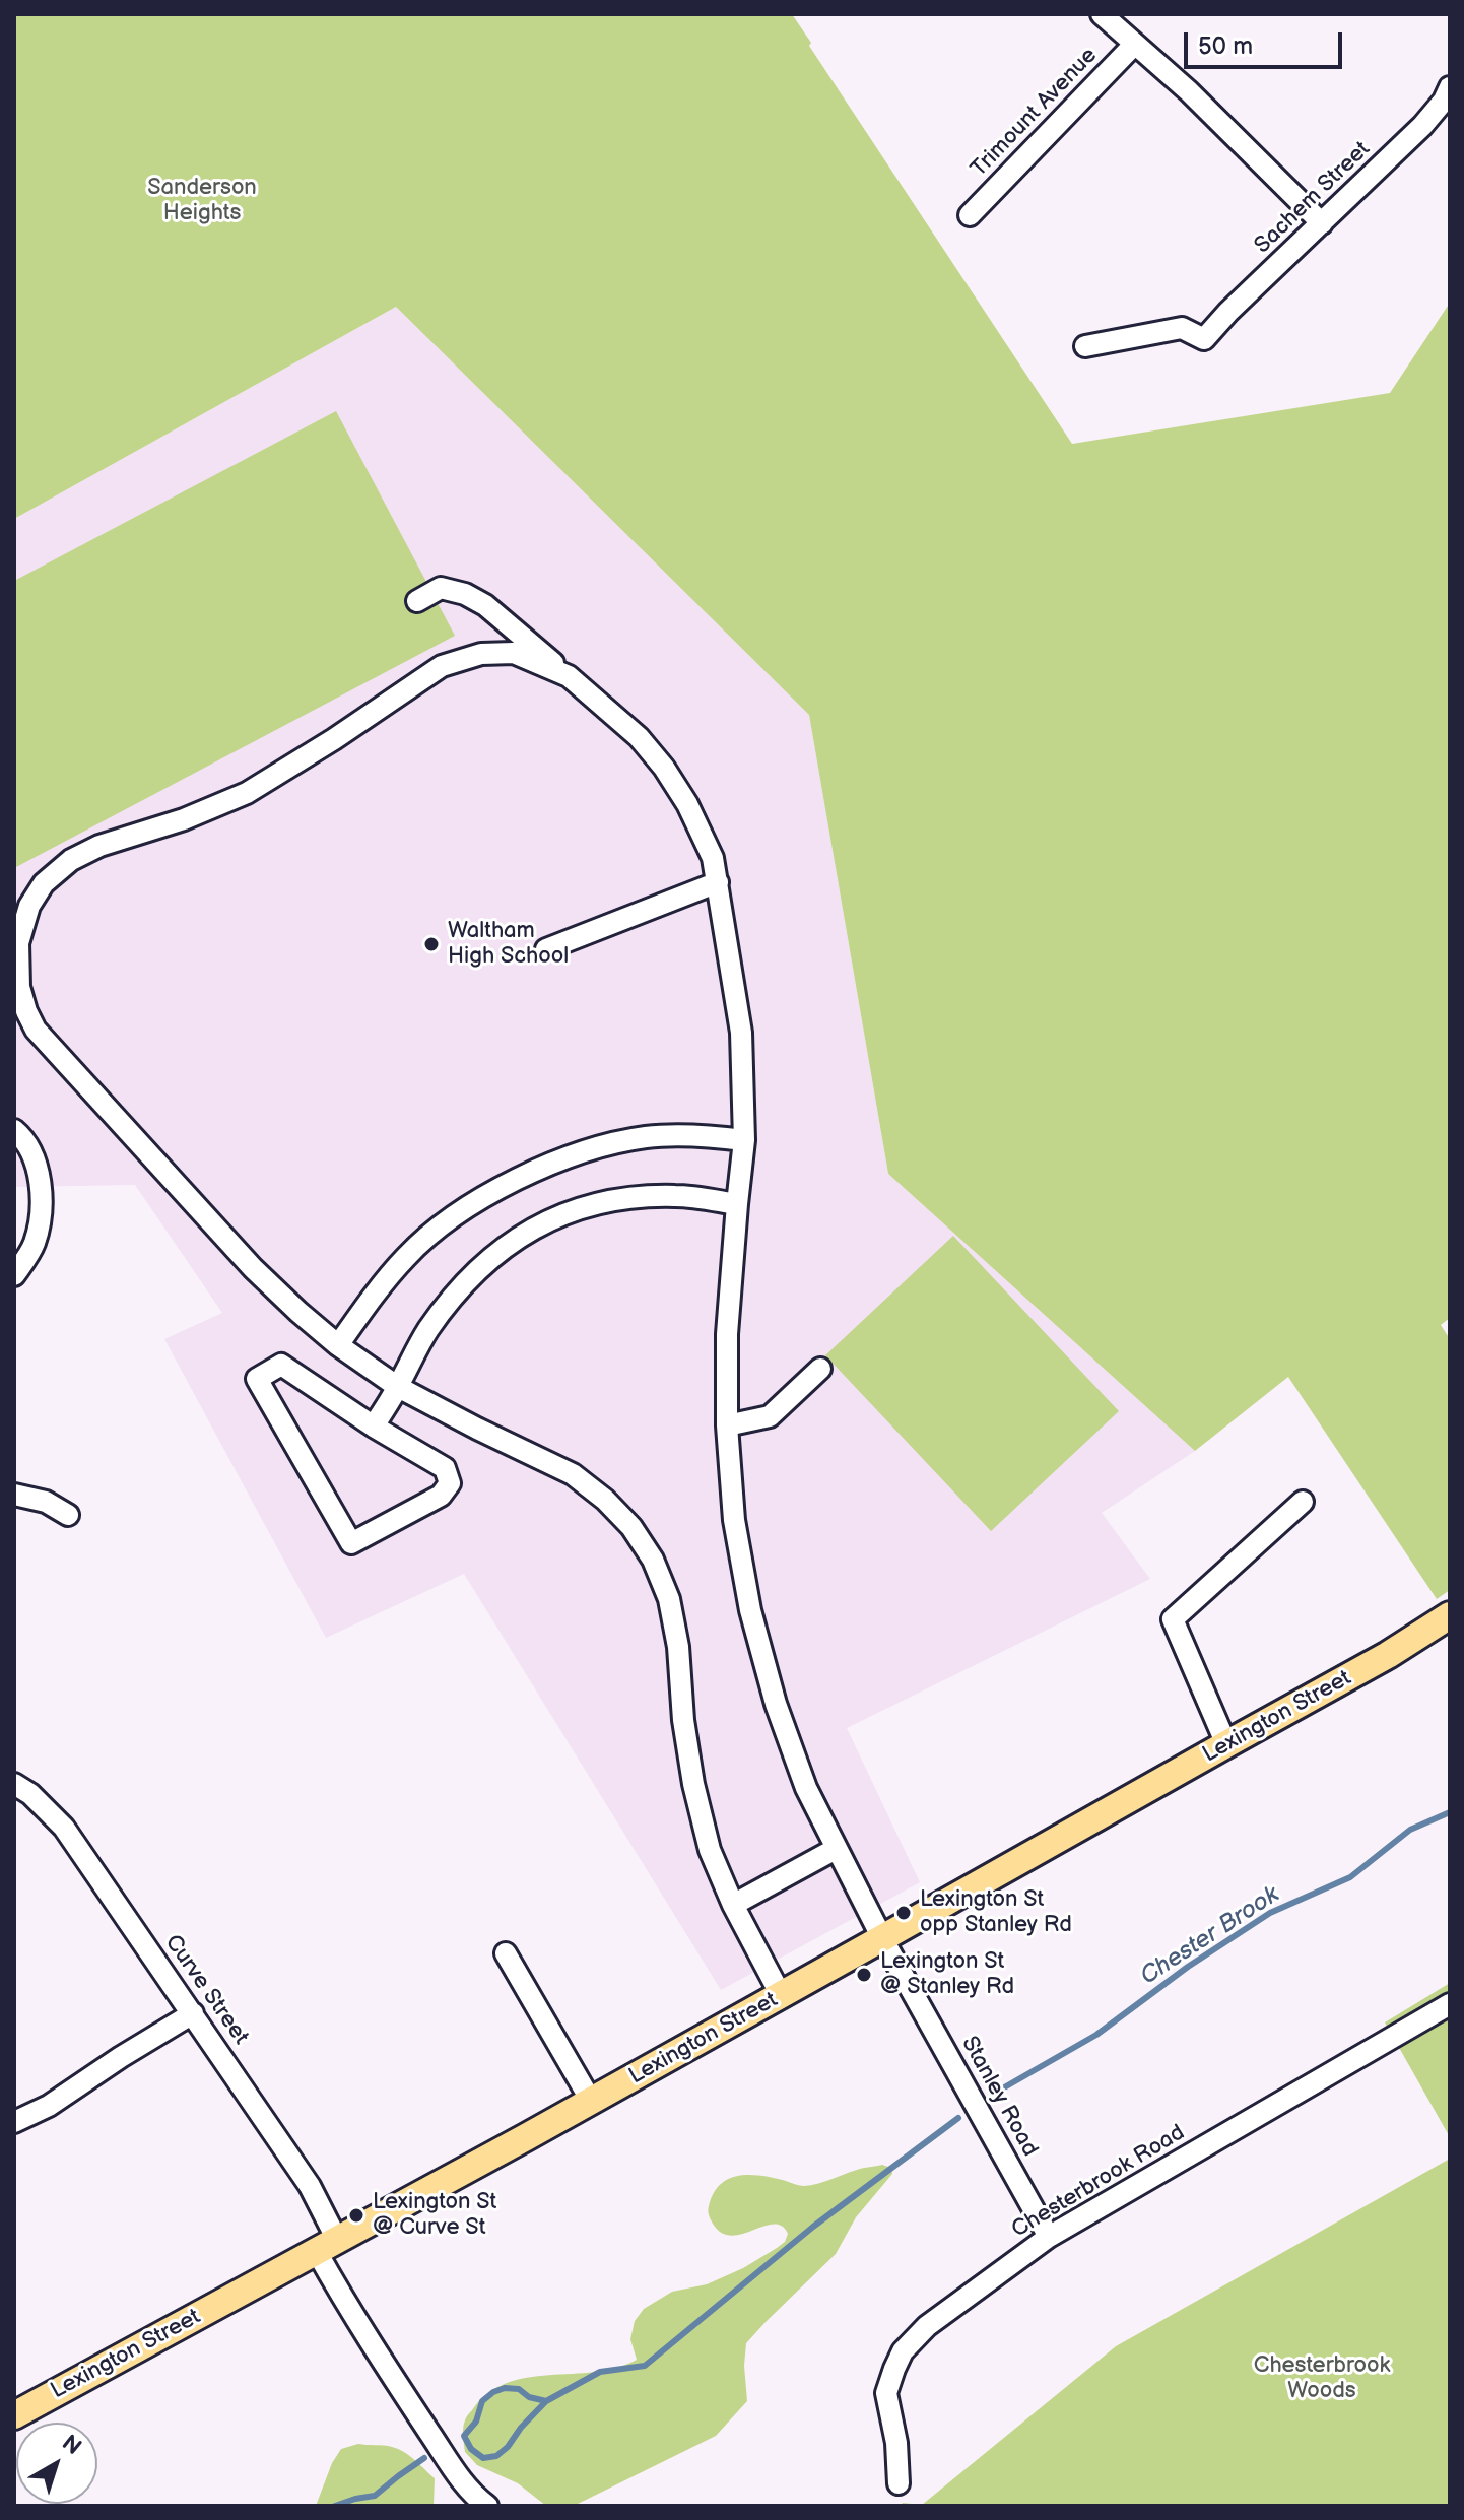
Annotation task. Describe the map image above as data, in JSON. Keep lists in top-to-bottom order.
{
  "streets": {
    "main road": ["Lexington Street"],
    "street": [
      "Trimount Avenue",
      "Sachem Street",
      "Curve Street",
      "Stanley Road",
      "Chesterbrook Road"
    ]
  },
  "crossings": [
    ["Lexington Street", "Curve Street"],
    ["Lexington Street", "Stanley Road"],
    ["Stanley Road", "Chesterbrook Road"]
  ],
  "water": ["Chester Brook"],
  "parks": ["Sanderson Heights", "Chesterbrook Woods"],
  "places": [
    "Waltham High School",
    "Lexington St opp Stanley Rd",
    "Lexington St @ Stanley Rd",
    "Lexington St @ Curve St"
  ],
  "scale_bar": "50 m",
  "north": "top right"
}
